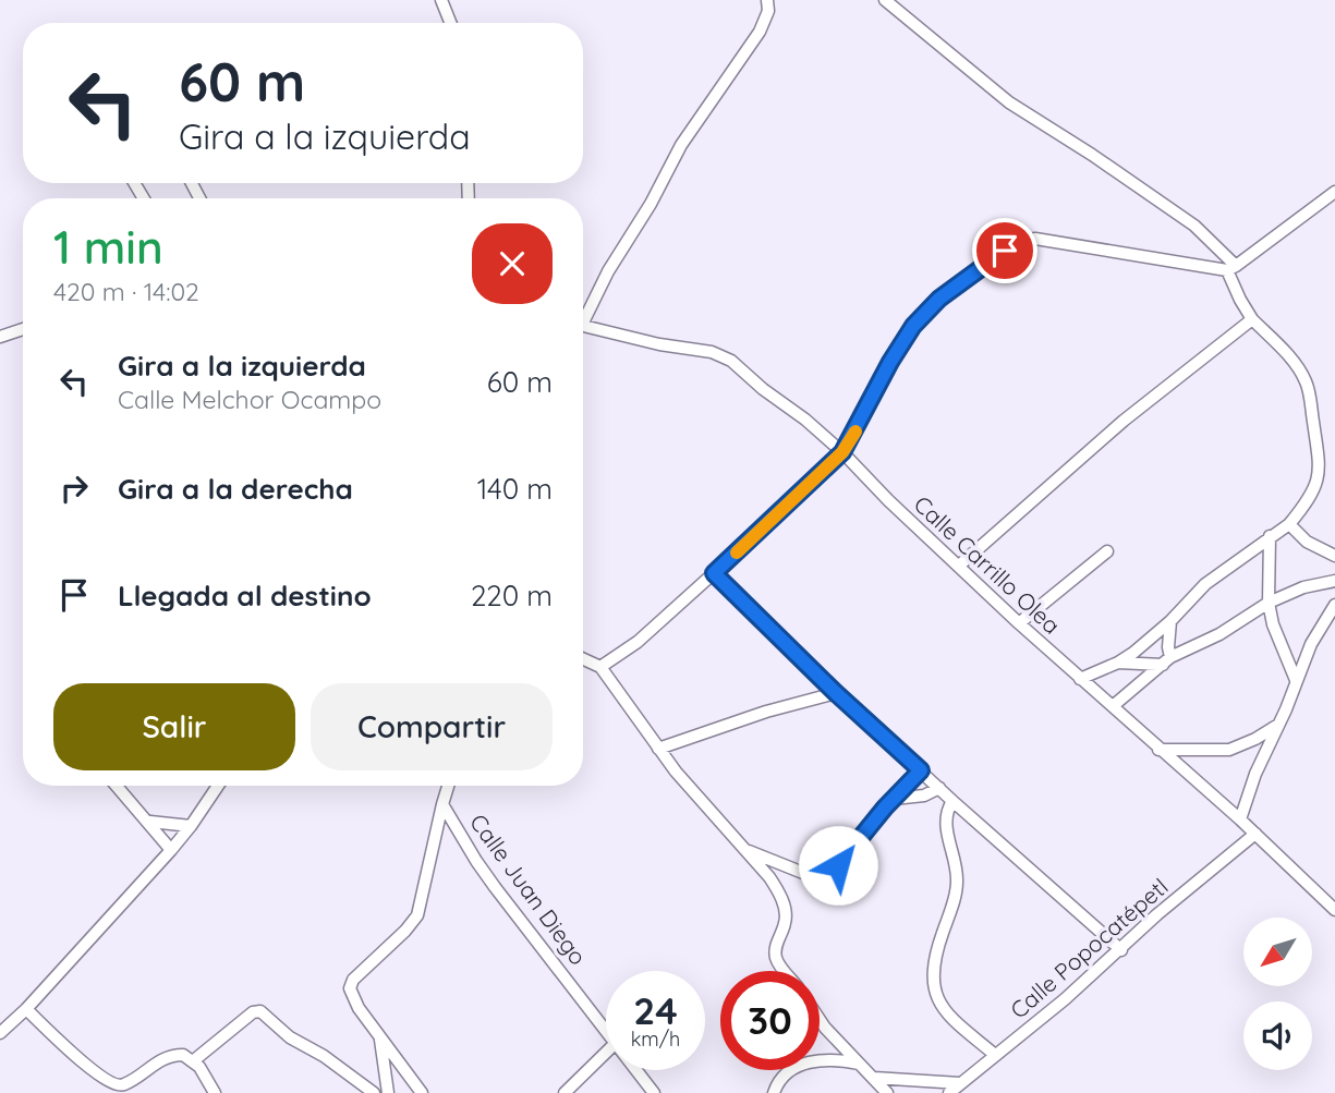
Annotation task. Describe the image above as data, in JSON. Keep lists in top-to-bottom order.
{
  "streets": {
    "street": ["Calle Carrillo Olea", "Calle Juan Diego", "Calle Popocatépetl"]
  },
  "crossings": [
    ["Calle Carrillo Olea", "Calle Popocatépetl"]
  ],
  "north": "bottom left",
  "page": {
    "turn": ["60 m", "Gira a la izquierda"],
    "heading": ["1 min", "420 m · 14:02"],
    "list": [
      {
        "name": "Gira a la izquierda",
        "note": "Calle Melchor Ocampo",
        "value": "60 m"
      },
      {
        "name": "Gira a la derecha",
        "value": "140 m"
      },
      {
        "name": "Llegada al destino",
        "value": "220 m"
      }
    ],
    "buttons": ["Salir", "Compartir"],
    "speed": "24 km/h",
    "limit": "30"
  }
}
